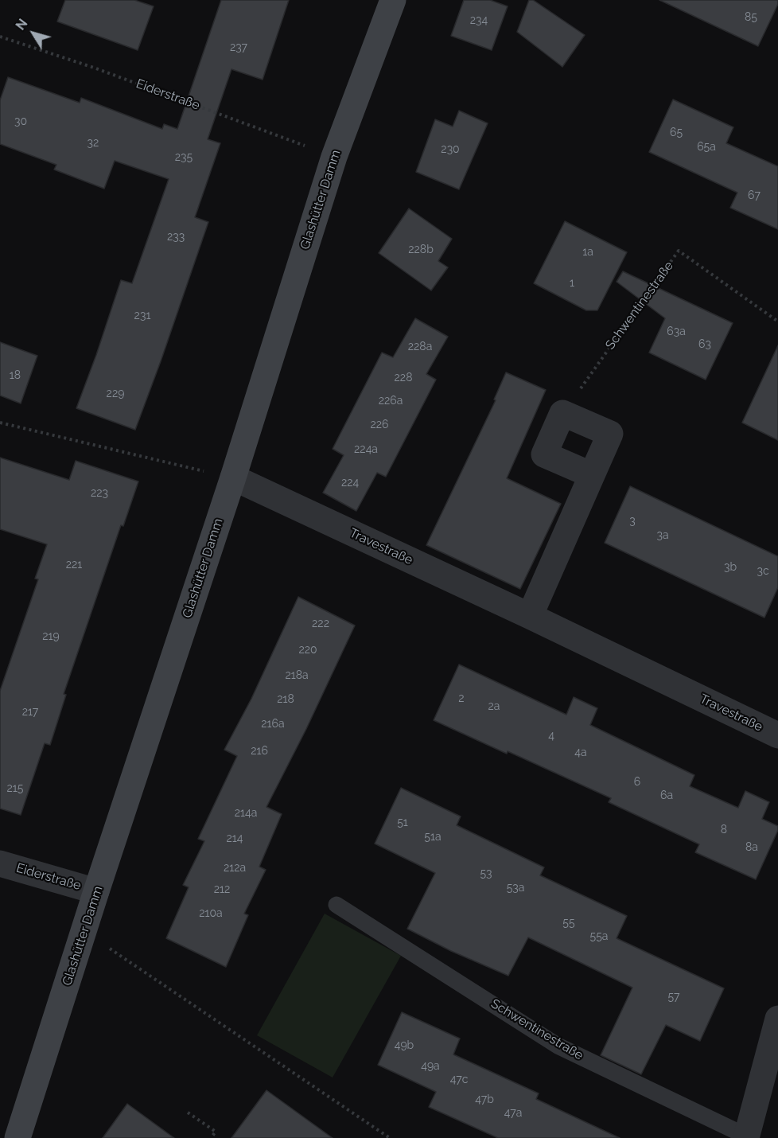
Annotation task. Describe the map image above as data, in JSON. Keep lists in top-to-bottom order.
{
  "streets": {
    "street": [
      "Eiderstraße",
      "Glashütter Damm",
      "Schwentinestraße",
      "Travestraße"
    ]
  },
  "crossings": [
    ["Eiderstraße", "Glashütter Damm"],
    ["Glashütter Damm", "Travestraße"]
  ],
  "house_numbers": [
    "85",
    "234",
    "237",
    "30",
    "65",
    "32",
    "65a",
    "230",
    "235",
    "67",
    "233",
    "228b",
    "1a",
    "1",
    "231",
    "63a",
    "63",
    "228a",
    "18",
    "228",
    "229",
    "226a",
    "226",
    "224a",
    "224",
    "223",
    "3",
    "3a",
    "221",
    "3b",
    "3c",
    "222",
    "219",
    "220",
    "218a",
    "2",
    "218",
    "2a",
    "217",
    "216a",
    "4",
    "216",
    "4a",
    "6",
    "215",
    "6a",
    "214a",
    "51",
    "8",
    "51a",
    "214",
    "8a",
    "212a",
    "53",
    "53a",
    "212",
    "210a",
    "55",
    "55a",
    "57",
    "49b",
    "49a",
    "47c",
    "47b",
    "47a"
  ],
  "north": "top left"
}
